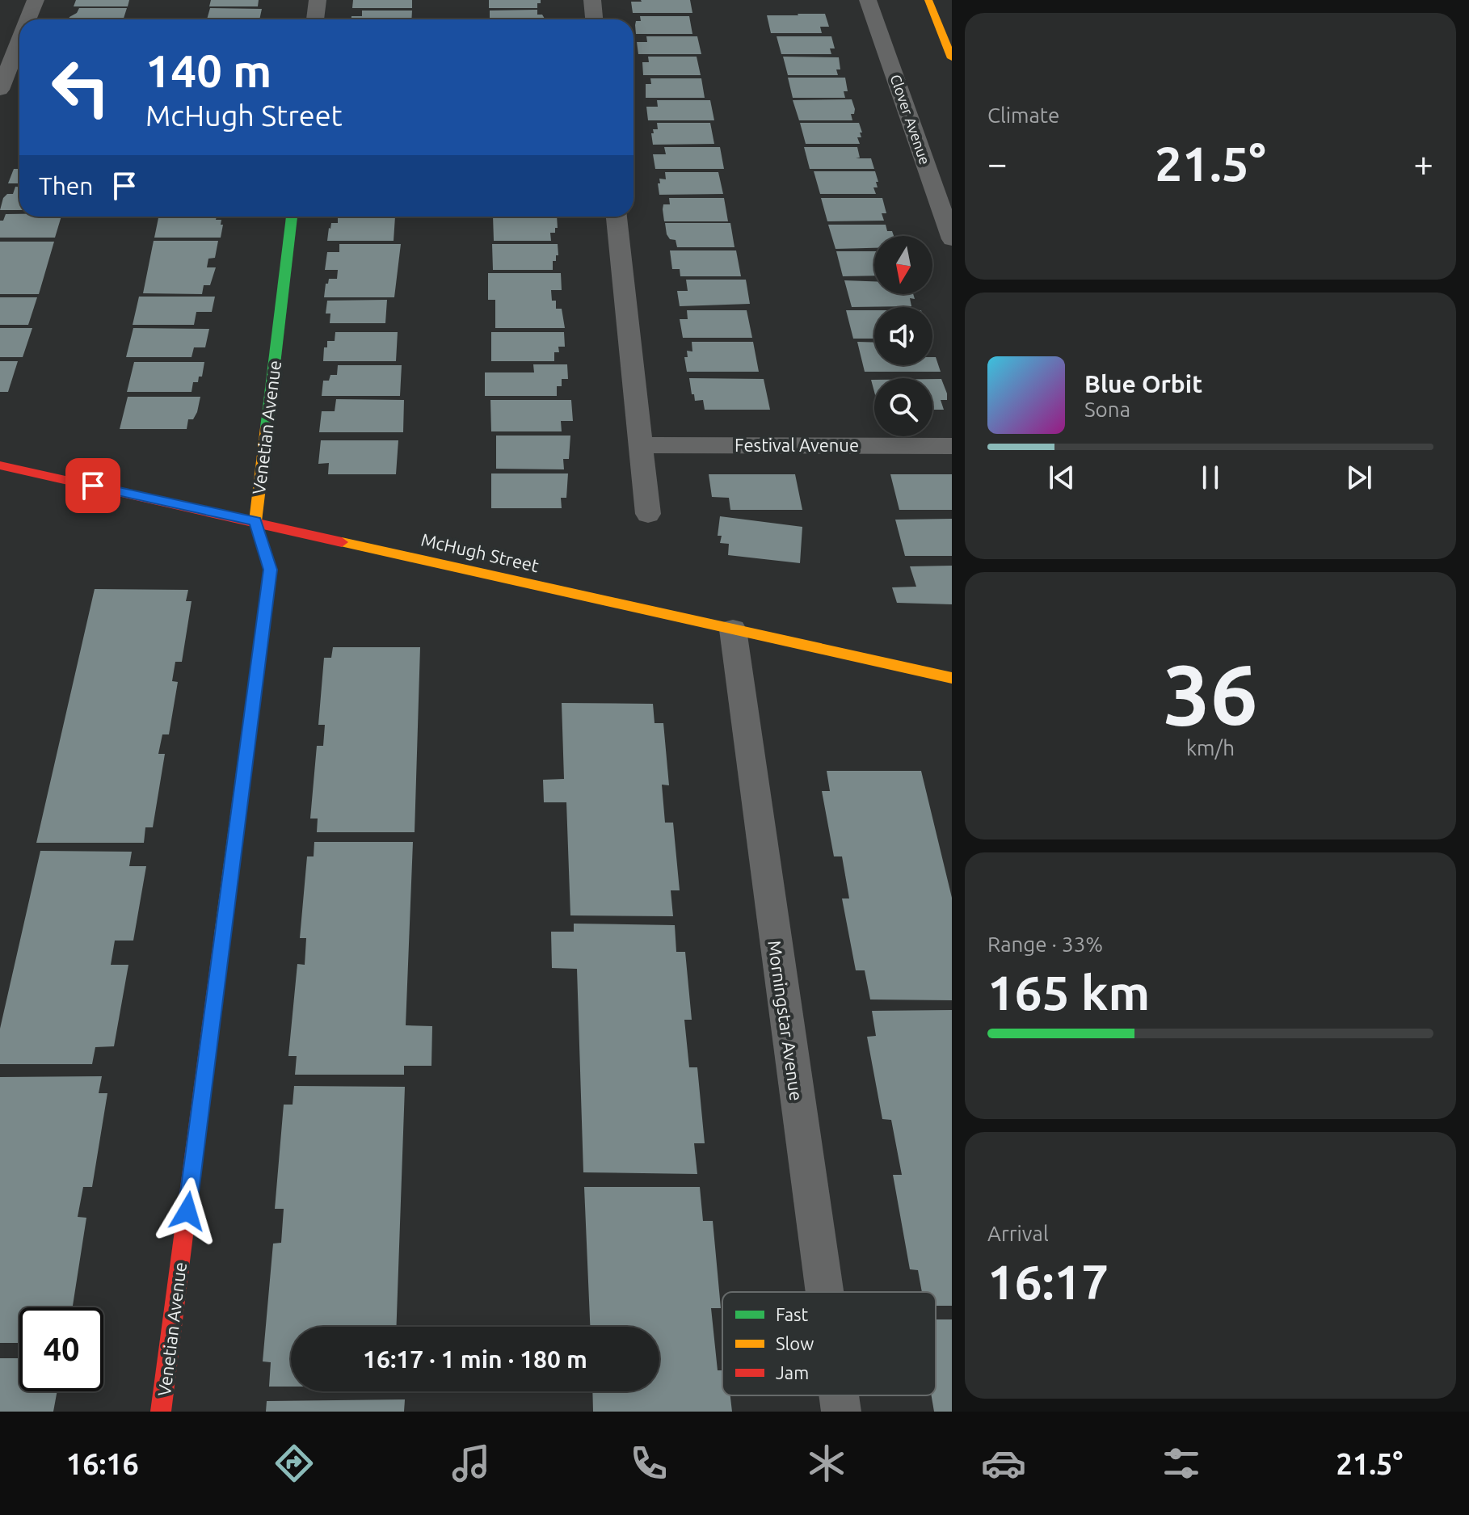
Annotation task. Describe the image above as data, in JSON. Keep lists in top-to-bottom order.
{
  "streets": {
    "street": [
      "Clover Avenue",
      "Venetian Avenue",
      "Festival Avenue",
      "McHugh Street",
      "Morningstar Avenue"
    ]
  },
  "crossings": [
    ["Venetian Avenue", "McHugh Street"],
    ["McHugh Street", "Morningstar Avenue"]
  ],
  "legend": ["Fast", "Slow", "Jam"],
  "north": "bottom",
  "page": {
    "tile": [
      "Climate",
      ["36", "km/h"],
      ["Range · 33%", "165 km"],
      ["Arrival", "16:17"]
    ],
    "turn": ["140 m", "McHugh Street"],
    "heat": ["−", "21.5°", "+"],
    "then": "Then",
    "song": ["Blue Orbit", "Sona"],
    "limit": "40",
    "trip": "16:17 · 1 min · 180 m",
    "tabs": ["16:16", "21.5°"]
  }
}
